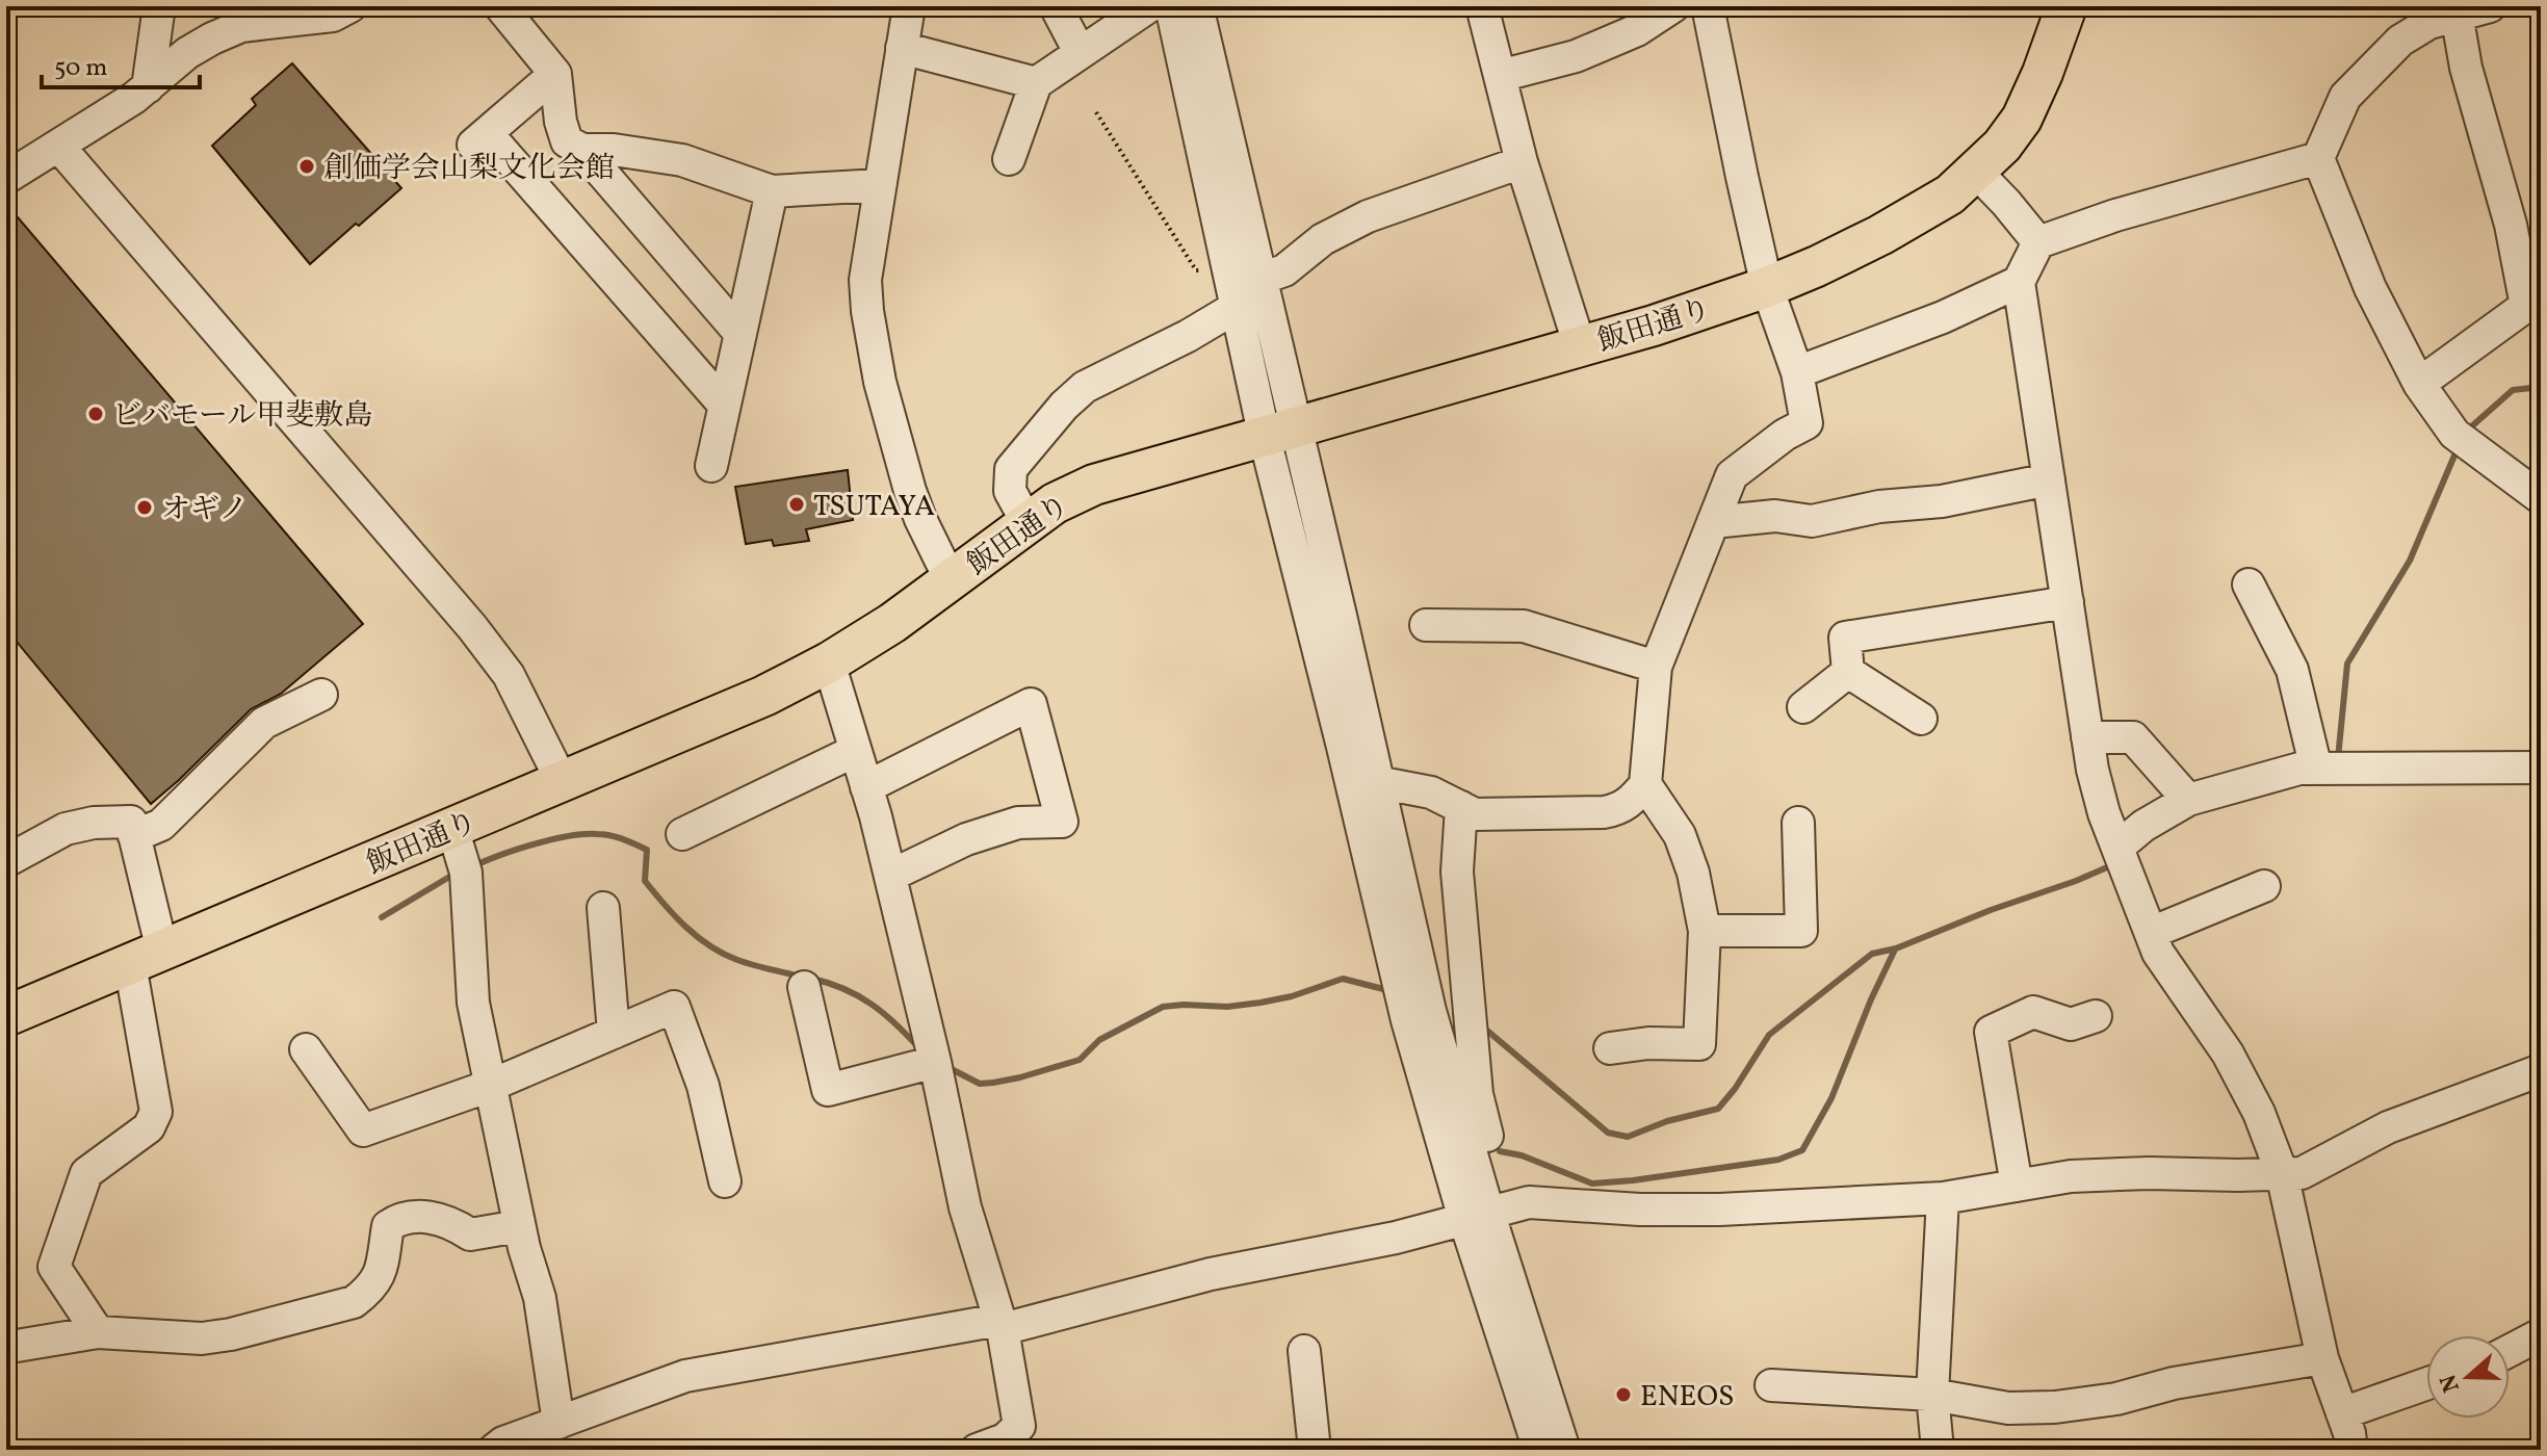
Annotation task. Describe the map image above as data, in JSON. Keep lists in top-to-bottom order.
{
  "streets": {
    "main road": ["飯田通り"]
  },
  "places": [
    "創価学会山梨文化会館",
    "ビバモール甲斐敷島",
    "TSUTAYA",
    "オギノ",
    "ENEOS"
  ],
  "scale_bar": "50 m",
  "north": "left"
}
